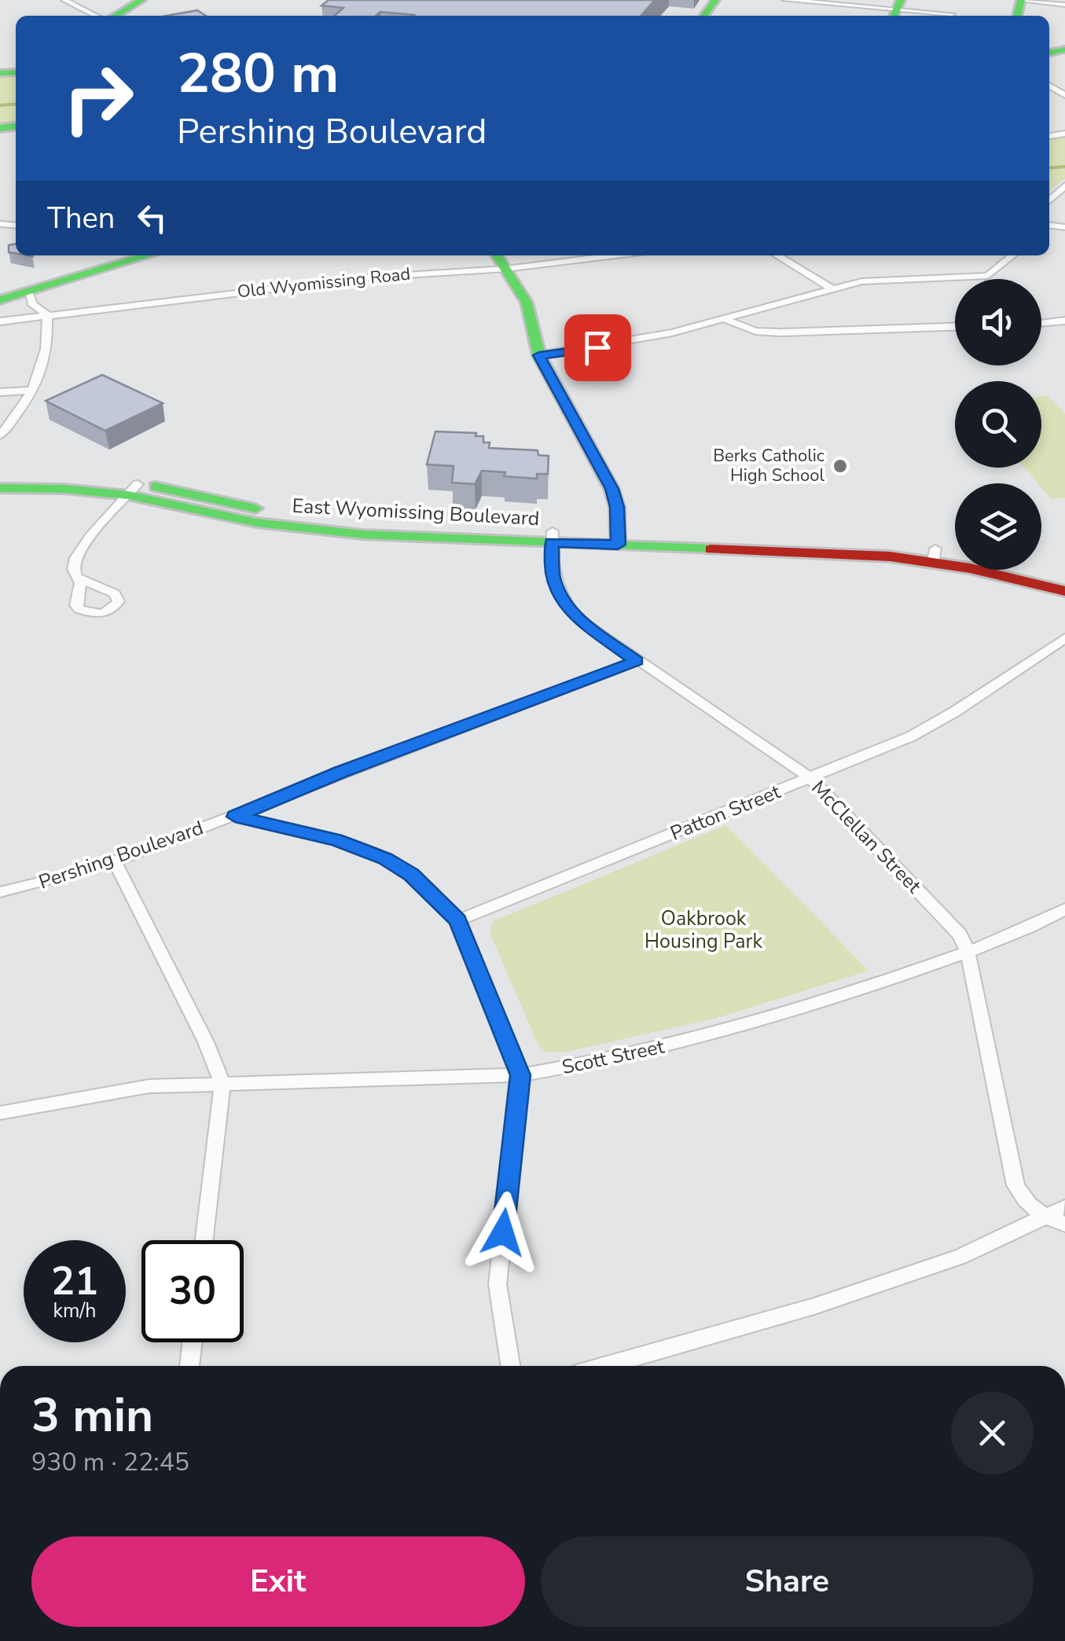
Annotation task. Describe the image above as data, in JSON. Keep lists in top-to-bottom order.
{
  "streets": {
    "street": [
      "Old Wyomissing Road",
      "East Wyomissing Boulevard",
      "Patton Street",
      "McClellan Street",
      "Pershing Boulevard",
      "Scott Street"
    ]
  },
  "crossings": [
    ["East Wyomissing Boulevard", "McClellan Street"],
    ["Patton Street", "McClellan Street"],
    ["McClellan Street", "Pershing Boulevard"],
    ["McClellan Street", "Scott Street"]
  ],
  "parks": ["Oakbrook Housing Park"],
  "places": ["Berks Catholic High School"],
  "page": {
    "turn": ["280 m", "Pershing Boulevard"],
    "then": "Then",
    "speed": "21 km/h",
    "limit": "30",
    "heading": ["3 min", "930 m · 22:45"],
    "buttons": ["Exit", "Share"]
  }
}
